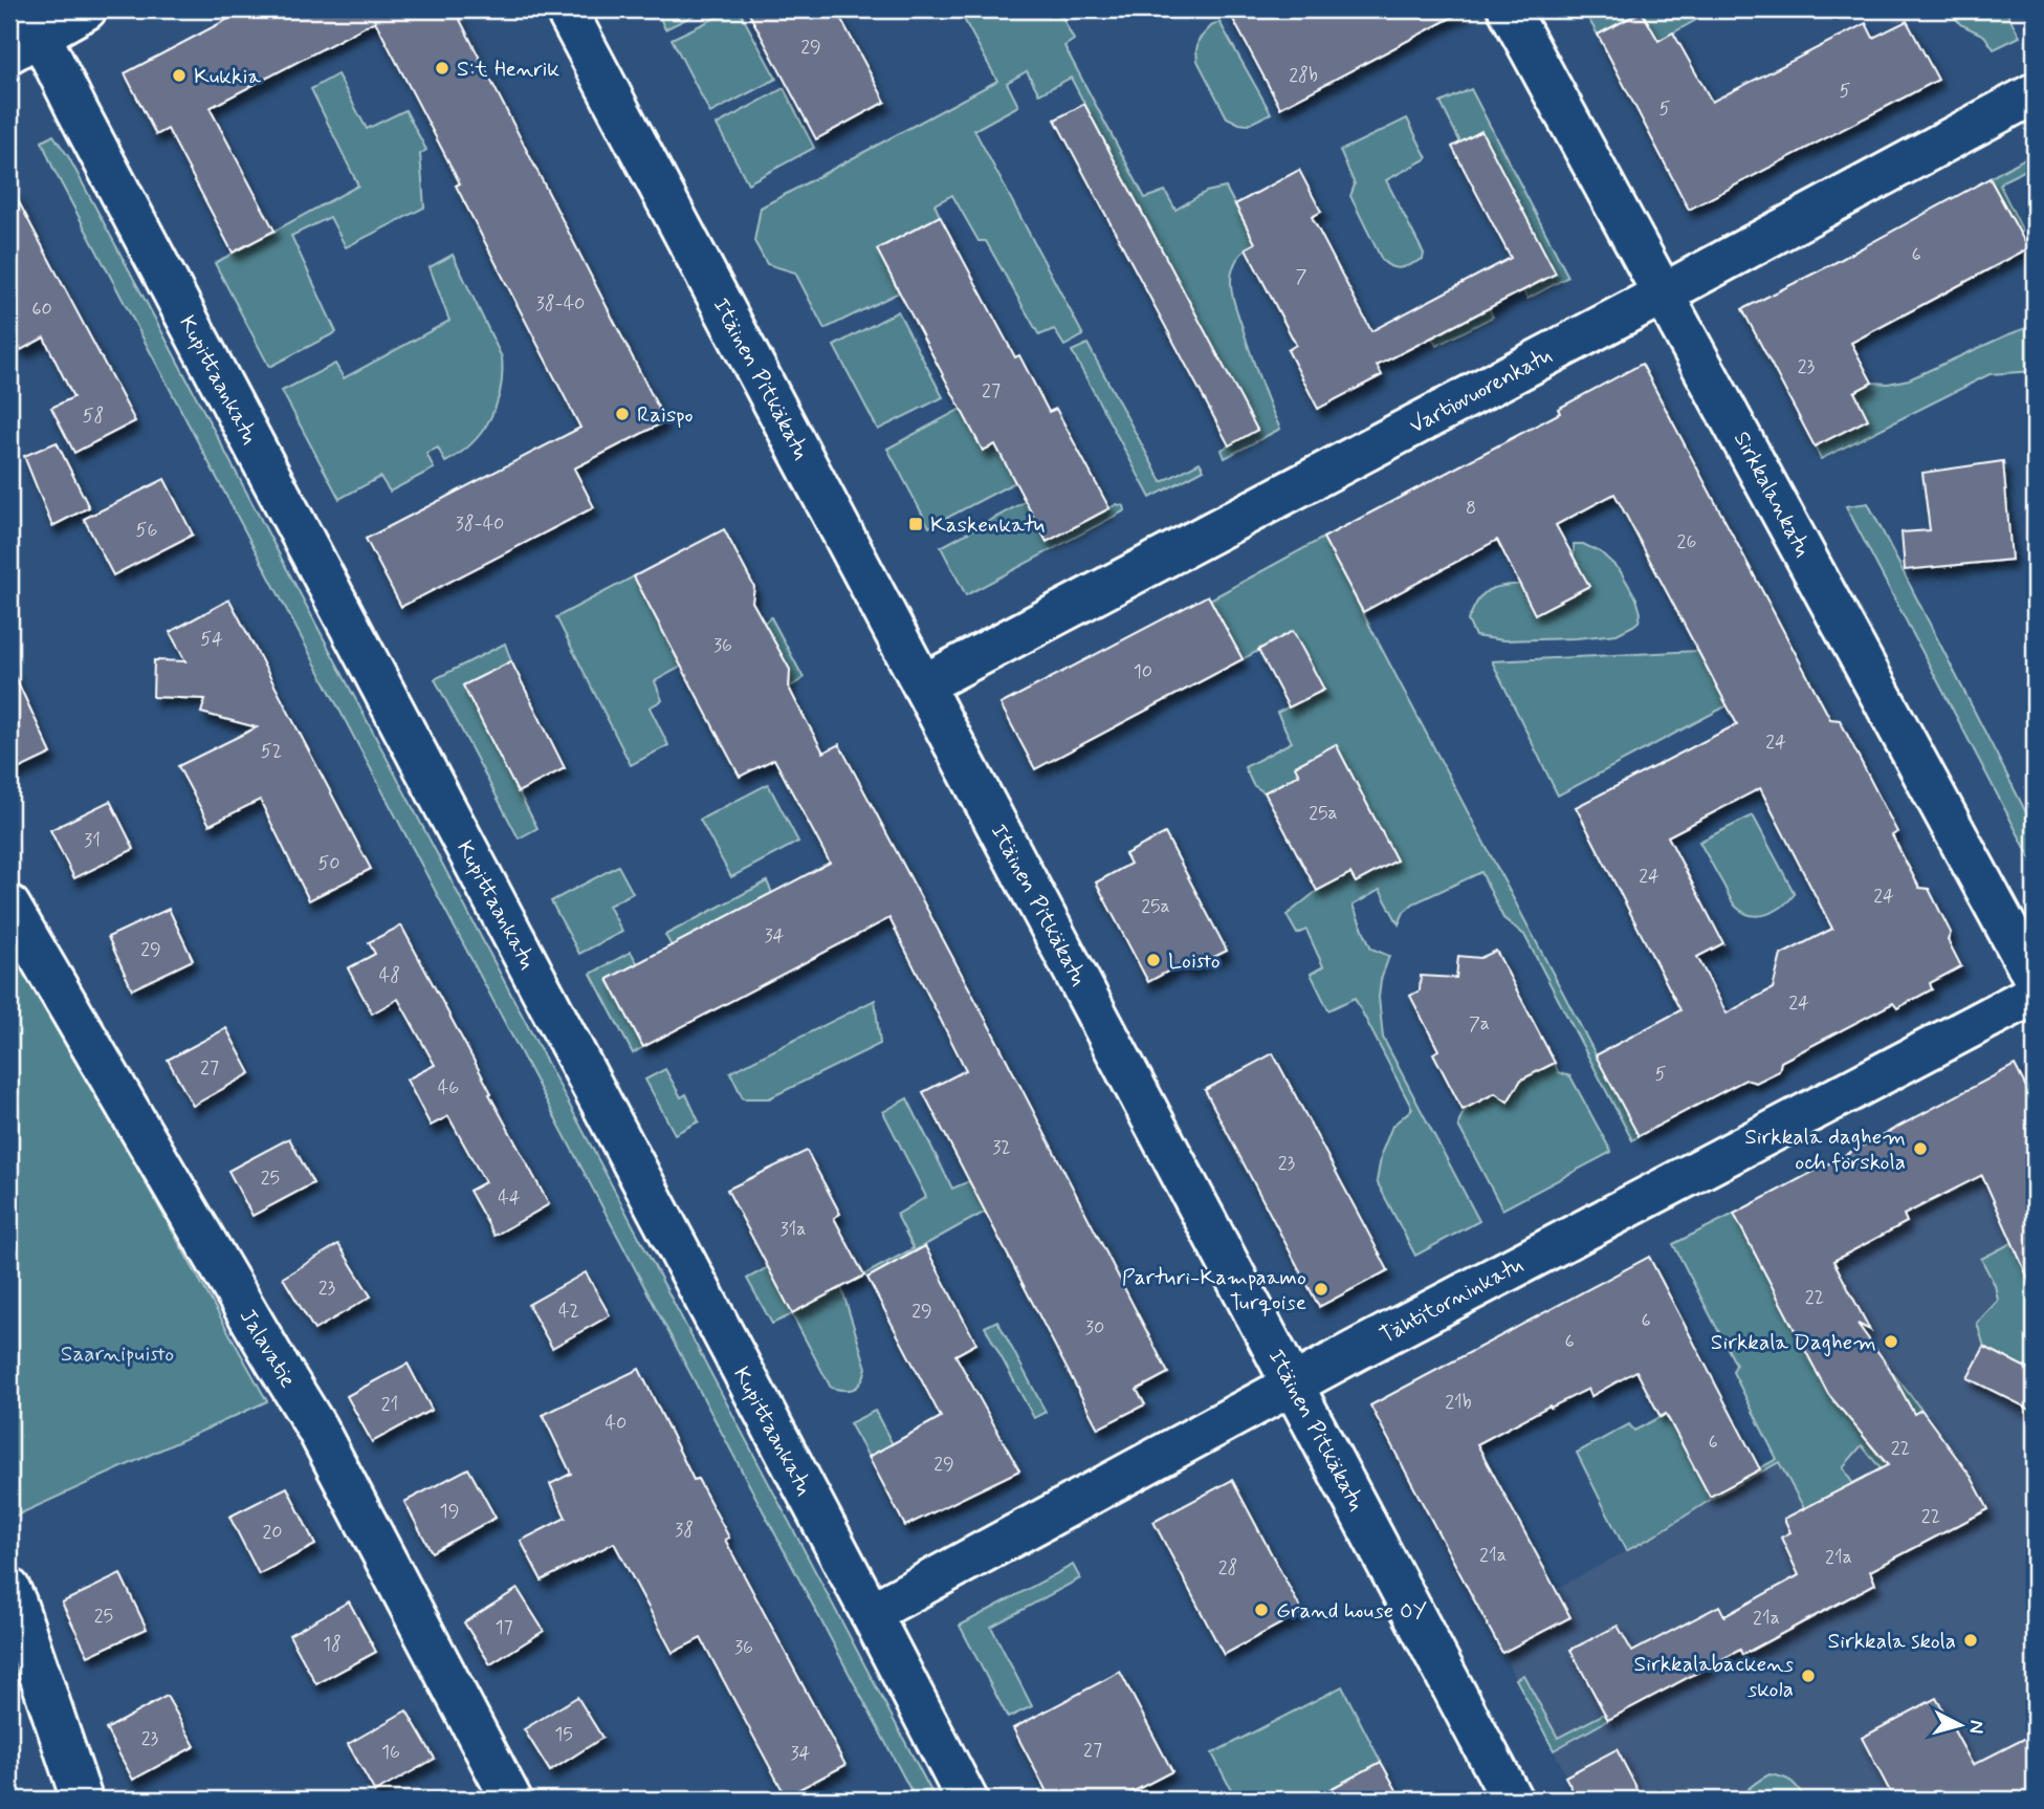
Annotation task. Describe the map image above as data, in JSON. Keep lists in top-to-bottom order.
{
  "streets": {
    "street": [
      "Itäinen Pitkäkatu",
      "Kupittaankatu",
      "Vartiovuorenkatu",
      "Sirkkalankatu",
      "Tähtitorninkatu",
      "Jalavatie"
    ]
  },
  "crossings": [
    ["Itäinen Pitkäkatu", "Vartiovuorenkatu"],
    ["Itäinen Pitkäkatu", "Tähtitorninkatu"],
    ["Kupittaankatu", "Tähtitorninkatu"],
    ["Vartiovuorenkatu", "Sirkkalankatu"]
  ],
  "parks": ["Saarnipuisto"],
  "places": {
    "other": [
      "S:t Henrik",
      "Kukkia",
      "Raispo",
      "Loisto",
      "Sirkkala daghem och förskola",
      "Parturi-Kampaamo Turqoise",
      "Sirkkala Daghem",
      "Grand house OY",
      "Sirkkala skola",
      "Sirkkalabackens skola"
    ],
    "transit": ["Kaskenkatu"]
  },
  "house_numbers": [
    "29",
    "28b",
    "5",
    "5",
    "6",
    "7",
    "38-40",
    "60",
    "23",
    "27",
    "58",
    "8",
    "38-40",
    "56",
    "26",
    "54",
    "36",
    "10",
    "24",
    "52",
    "25a",
    "31",
    "50",
    "24",
    "24",
    "25a",
    "34",
    "29",
    "48",
    "24",
    "7a",
    "27",
    "5",
    "46",
    "32",
    "23",
    "25",
    "44",
    "31a",
    "23",
    "22",
    "42",
    "29",
    "6",
    "30",
    "6",
    "21b",
    "21",
    "40",
    "6",
    "22",
    "29",
    "19",
    "22",
    "38",
    "20",
    "21a",
    "21a",
    "28",
    "25",
    "21a",
    "17",
    "18",
    "36",
    "15",
    "23",
    "27",
    "16",
    "34"
  ],
  "north": "right"
}
